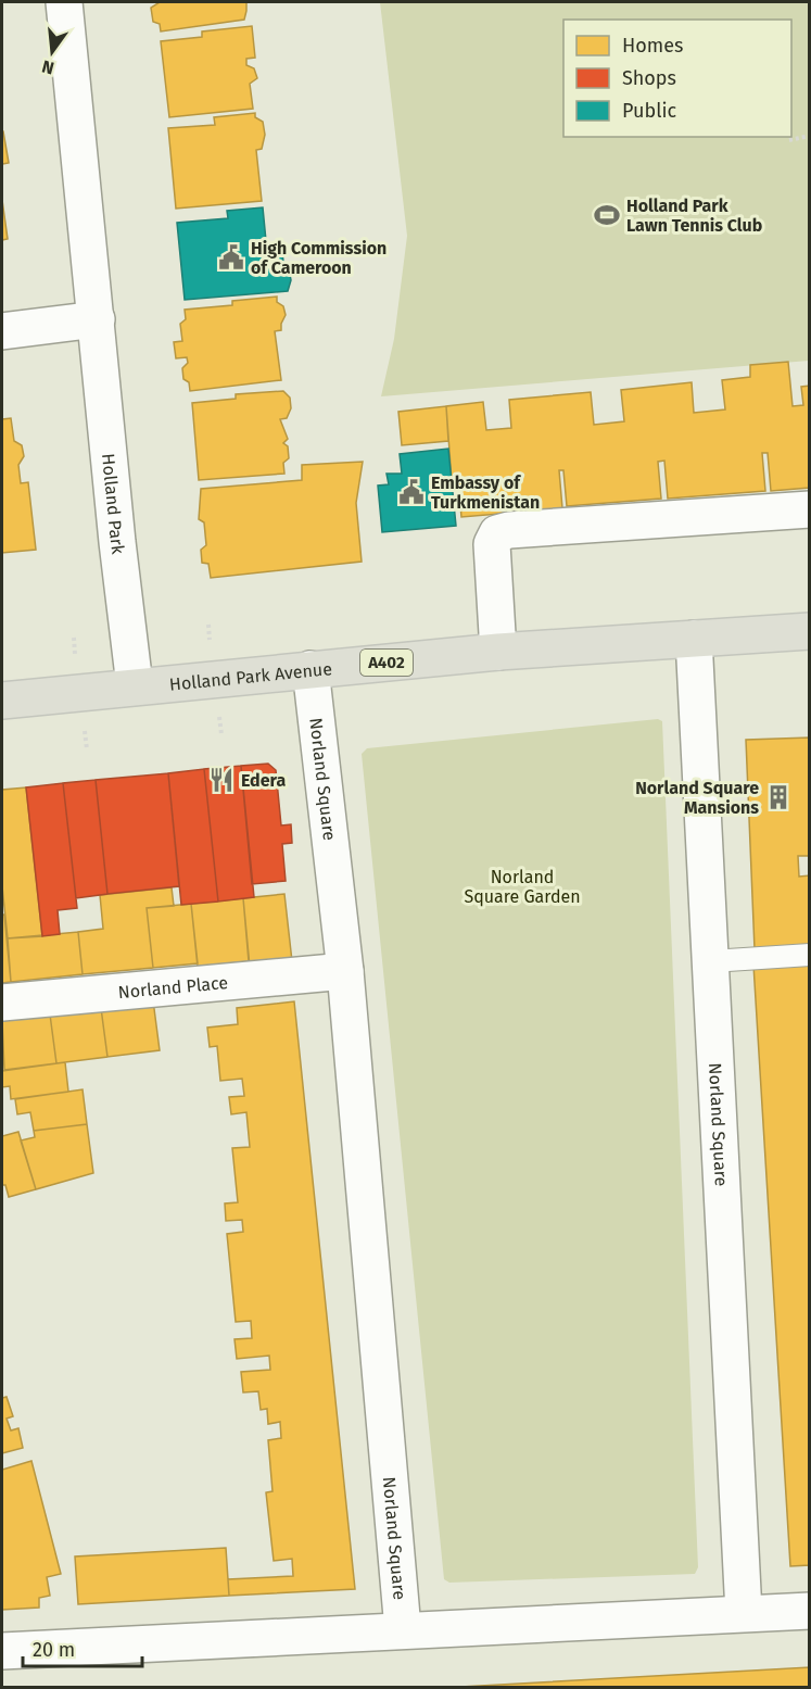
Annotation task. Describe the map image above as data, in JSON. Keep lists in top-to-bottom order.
{
  "streets": {
    "main road": ["A402", "Holland Park Avenue"],
    "street": ["Holland Park", "Norland Square", "Norland Place"]
  },
  "crossings": [
    ["Holland Park", "Holland Park Avenue"],
    ["Holland Park Avenue", "Norland Square"],
    ["Norland Square", "Norland Place"]
  ],
  "parks": ["Norland Square Garden"],
  "places": {
    "sports": ["Holland Park Lawn Tennis Club"],
    "public building": ["High Commission of Cameroon", "Embassy of Turkmenistan"],
    "restaurant": ["Edera"],
    "building": ["Norland Square Mansions"]
  },
  "legend": ["Homes", "Shops", "Public"],
  "scale_bar": "20 m",
  "north": "bottom"
}
